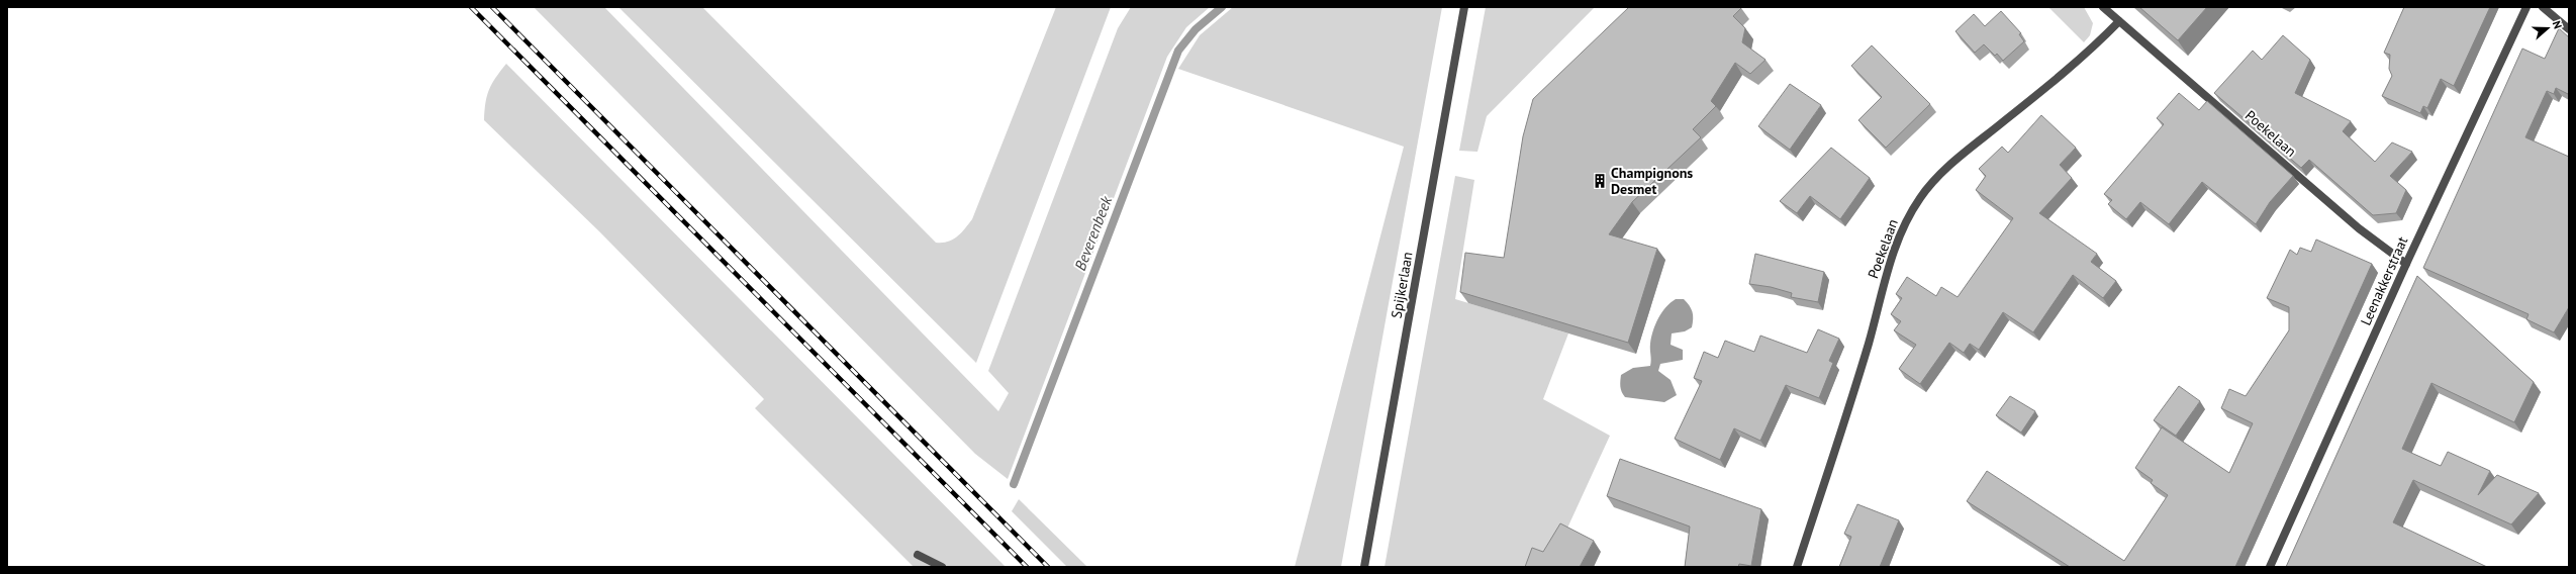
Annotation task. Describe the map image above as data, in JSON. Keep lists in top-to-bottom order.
{
  "streets": {
    "street": ["Poekelaan", "Leenakkerstraat", "Spijkerlaan"]
  },
  "crossings": [
    ["Poekelaan", "Leenakkerstraat"]
  ],
  "water": ["Beverenbeek"],
  "places": {
    "building": ["Champignons Desmet"]
  },
  "north": "right"
}
